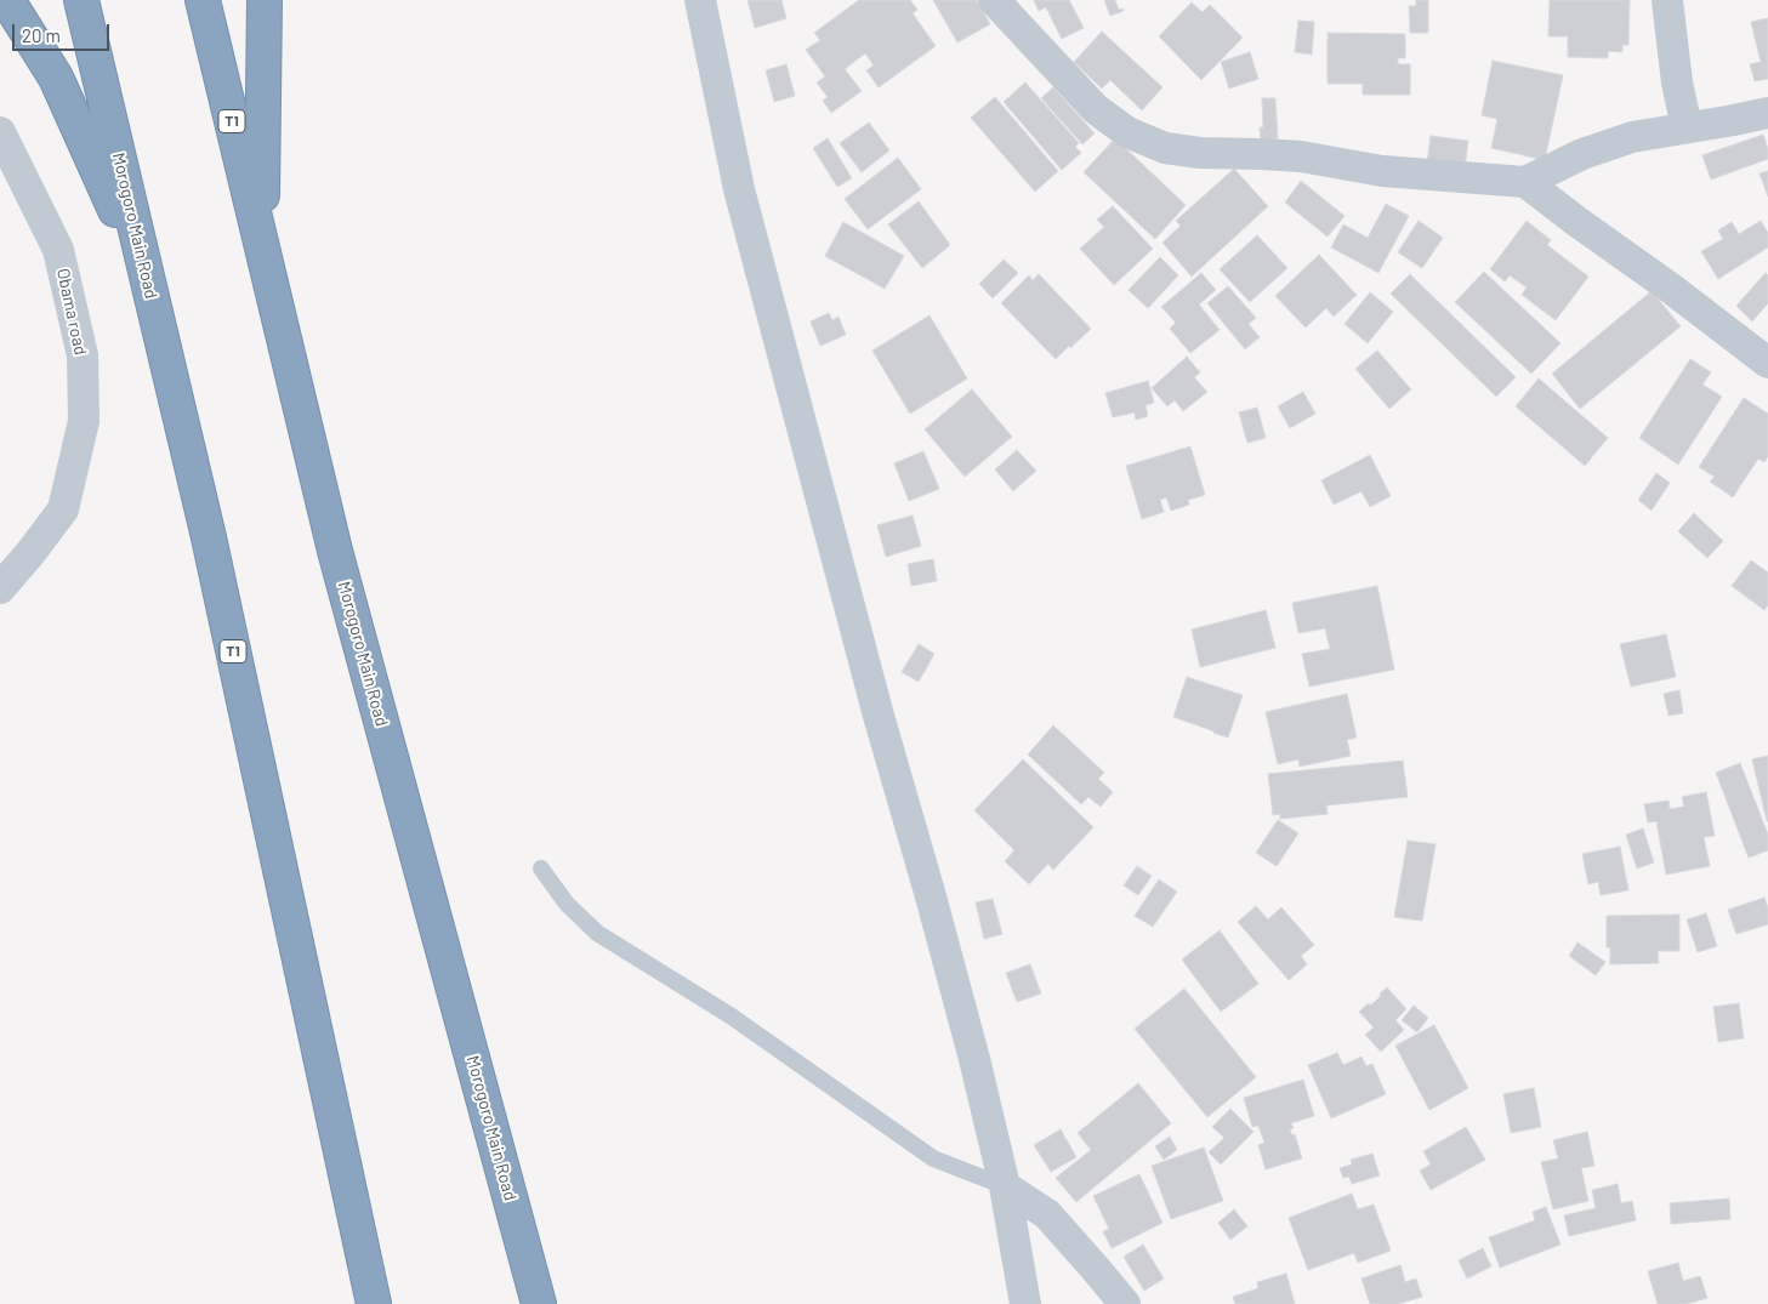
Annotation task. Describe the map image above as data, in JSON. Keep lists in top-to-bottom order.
{
  "streets": {
    "highway": ["T1", "Morogoro Main Road"],
    "street": ["Obama road"]
  },
  "scale_bar": "20 m"
}
